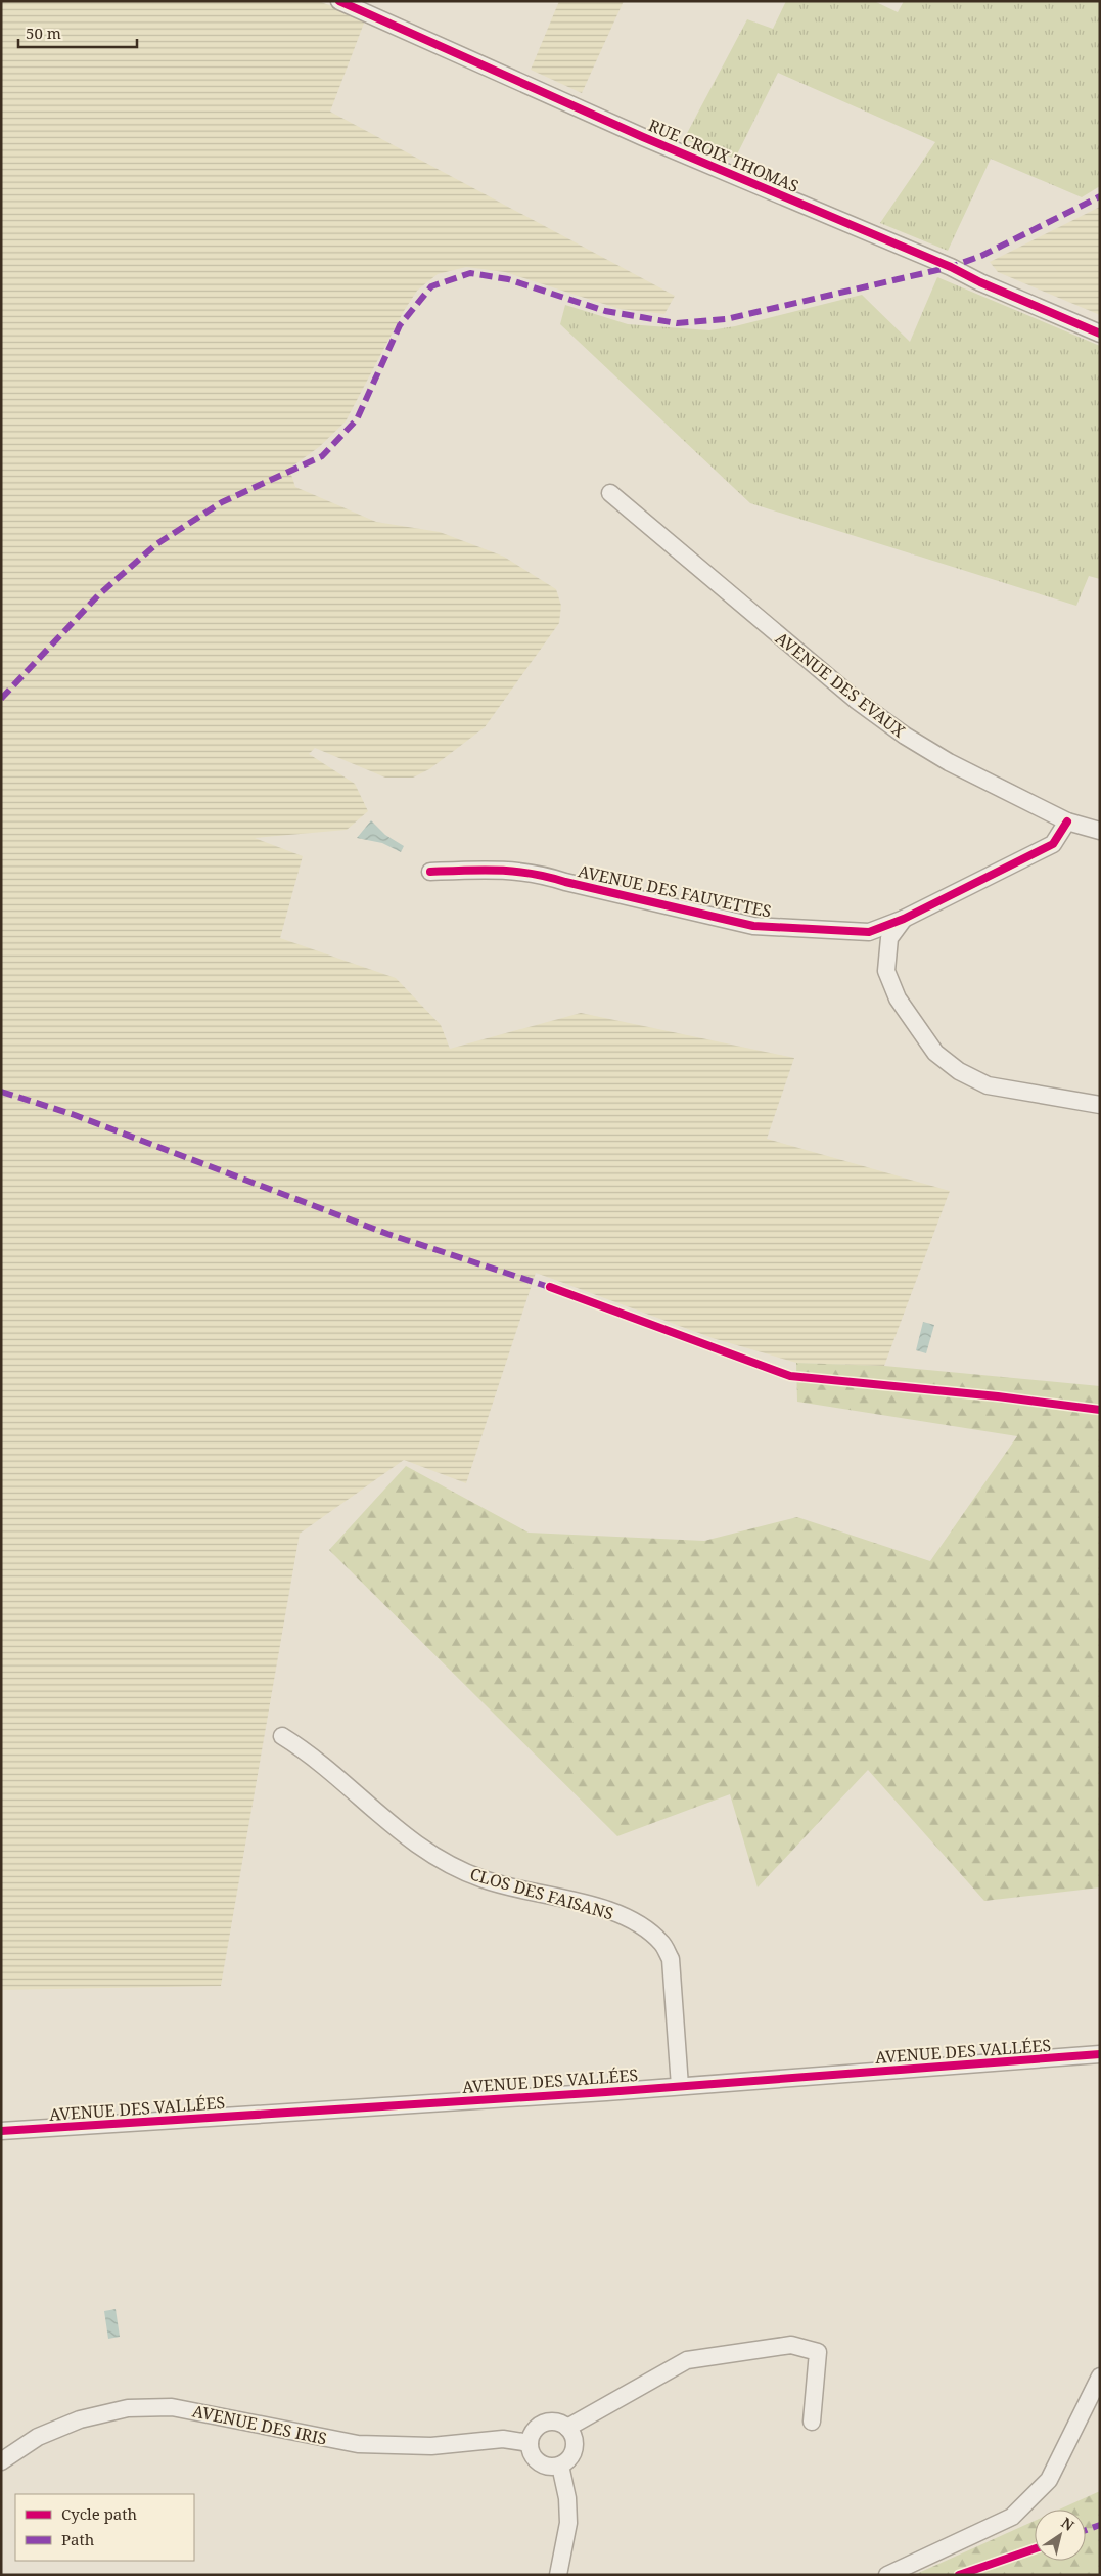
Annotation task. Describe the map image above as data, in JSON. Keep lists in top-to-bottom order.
{
  "streets": {
    "street": [
      "RUE CROIX THOMAS",
      "AVENUE DES EVAUX",
      "AVENUE DES FAUVETTES",
      "CLOS DES FAISANS",
      "AVENUE DES VALLÉES",
      "AVENUE DES IRIS"
    ]
  },
  "crossings": [
    ["AVENUE DES EVAUX", "AVENUE DES FAUVETTES"],
    ["CLOS DES FAISANS", "AVENUE DES VALLÉES"]
  ],
  "legend": ["Cycle path", "Path"],
  "scale_bar": "50 m",
  "north": "top right"
}
